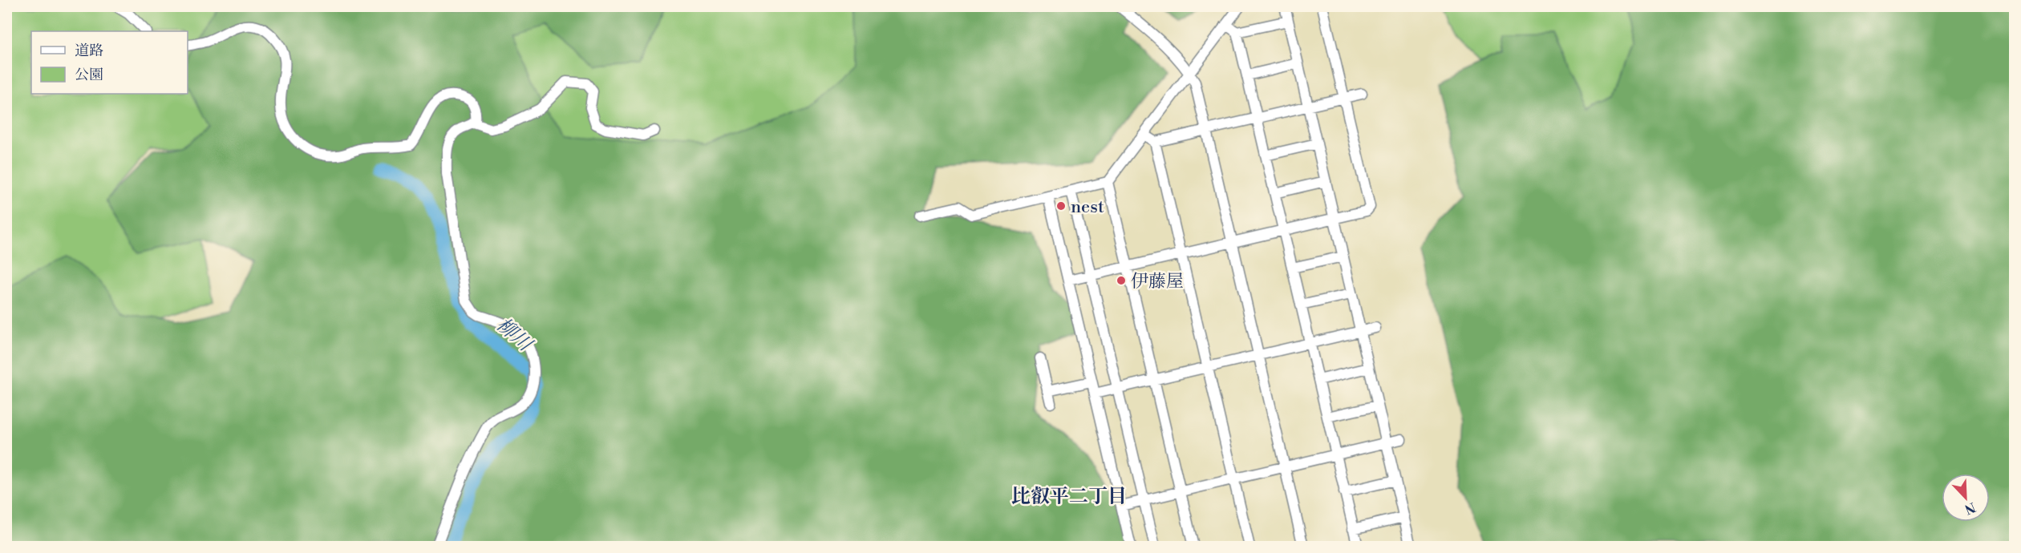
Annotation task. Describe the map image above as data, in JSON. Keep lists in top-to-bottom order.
{
  "districts": ["比叡平二丁目"],
  "water": ["柳川"],
  "places": ["nest", "伊藤屋"],
  "legend": ["道路", "公園"],
  "north": "bottom right"
}
